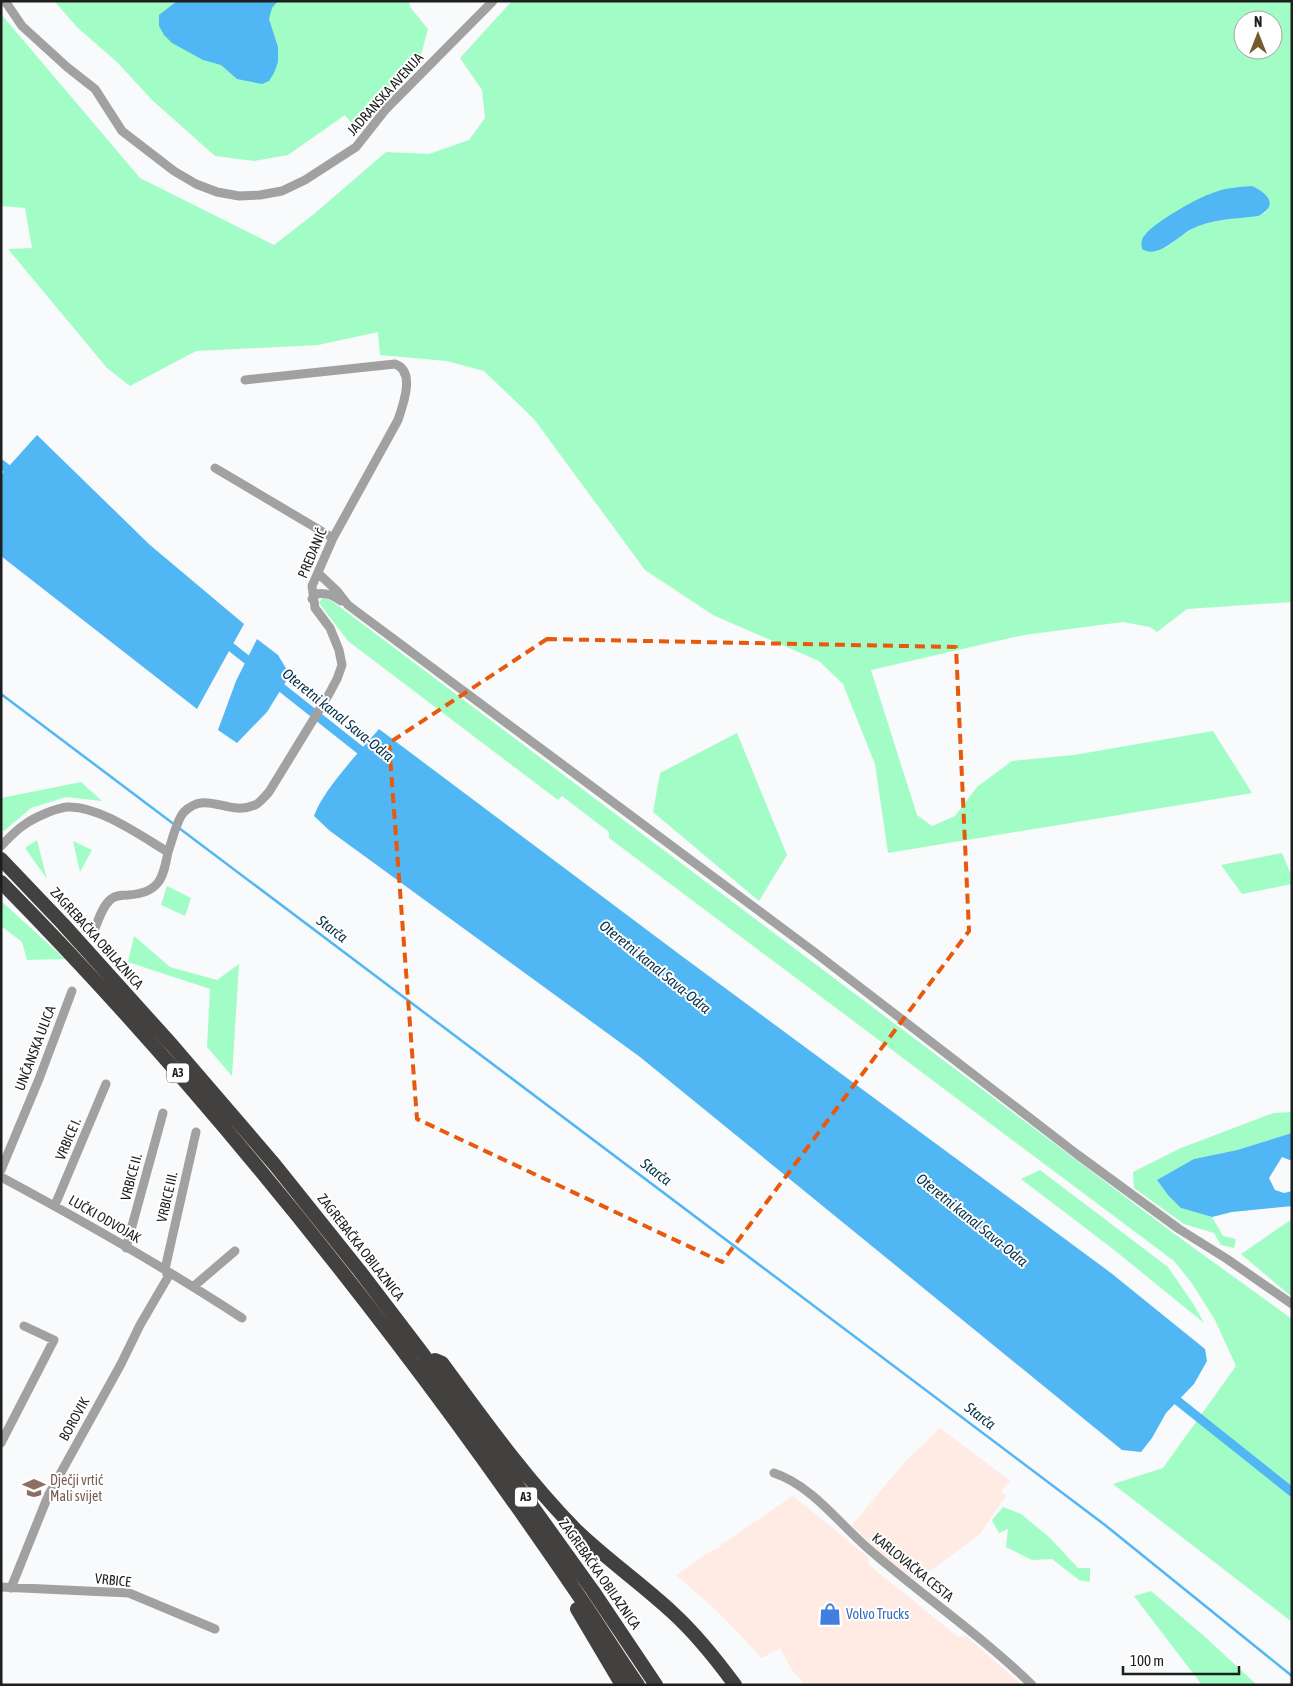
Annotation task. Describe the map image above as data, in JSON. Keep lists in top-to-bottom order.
{
  "streets": {
    "highway": ["ZAGREBAČKA OBILAZNICA", "A3"],
    "street": [
      "JADRANSKA AVENIJA",
      "PREDANIĆ",
      "UNČANSKA ULICA",
      "VRBICE I.",
      "VRBICE II.",
      "VRBICE III.",
      "LUČKI ODVOJAK",
      "BOROVIK",
      "KARLOVAČKA CESTA",
      "VRBICE"
    ]
  },
  "crossings": [
    ["VRBICE I.", "LUČKI ODVOJAK"],
    ["VRBICE II.", "LUČKI ODVOJAK"],
    ["VRBICE III.", "LUČKI ODVOJAK"],
    ["VRBICE III.", "BOROVIK"],
    ["LUČKI ODVOJAK", "BOROVIK"],
    ["BOROVIK", "VRBICE"]
  ],
  "water": ["Oteretni kanal Sava-Odra", "Starča"],
  "places": {
    "school or university": ["Dječji vrtić Mali svijet"],
    "shop": ["Volvo Trucks"]
  },
  "scale_bar": "100 m",
  "north": "top"
}
